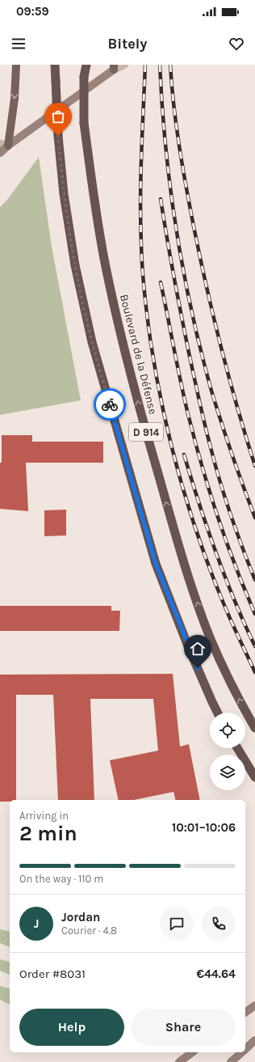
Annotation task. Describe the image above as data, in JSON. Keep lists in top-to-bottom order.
{
  "streets": {
    "highway": ["Boulevard de la Défense", "D 914"]
  },
  "page": {
    "status": "09:59",
    "header": "Bitely",
    "heading": ["2 min", "Arriving in", "10:01–10:06"],
    "panel": [
      "Jordan",
      "Courier · 4.8",
      "Order #8031",
      "€44.64"
    ],
    "bar": "On the way · 110 m",
    "round": "J",
    "buttons": ["Help", "Share"]
  }
}
